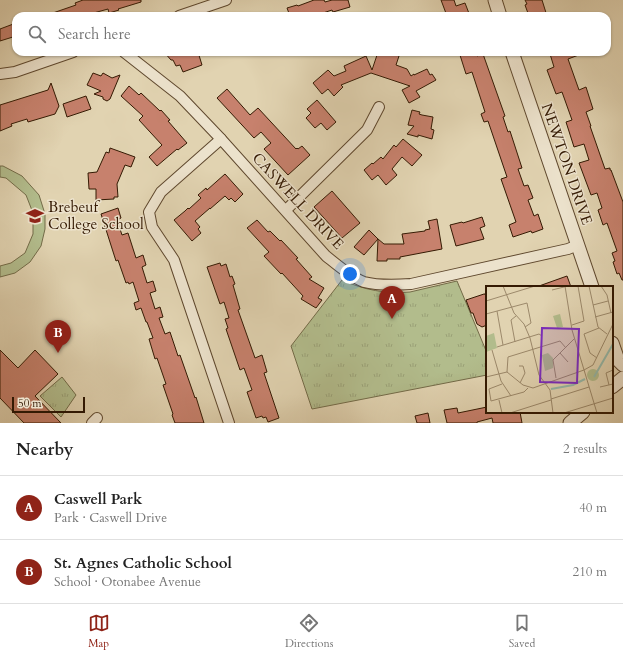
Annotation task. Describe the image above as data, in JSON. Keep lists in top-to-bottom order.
{
  "streets": {
    "street": ["NEWTON DRIVE", "CASWELL DRIVE"]
  },
  "crossings": [
    ["NEWTON DRIVE", "CASWELL DRIVE"]
  ],
  "places": {
    "school or university": ["Brebeuf College School"]
  },
  "scale_bar": "50 m",
  "page": {
    "search": "Search here",
    "pins": ["A", "B"],
    "scale": "50 m",
    "heading": ["Nearby", "2 results"],
    "list": [
      {
        "mark": "A",
        "name": "Caswell Park",
        "note": "Park · Caswell Drive",
        "value": "40 m"
      },
      {
        "mark": "B",
        "name": "St. Agnes Catholic School",
        "note": "School · Otonabee Avenue",
        "value": "210 m"
      }
    ],
    "nav": ["Map", "Directions", "Saved"]
  }
}
